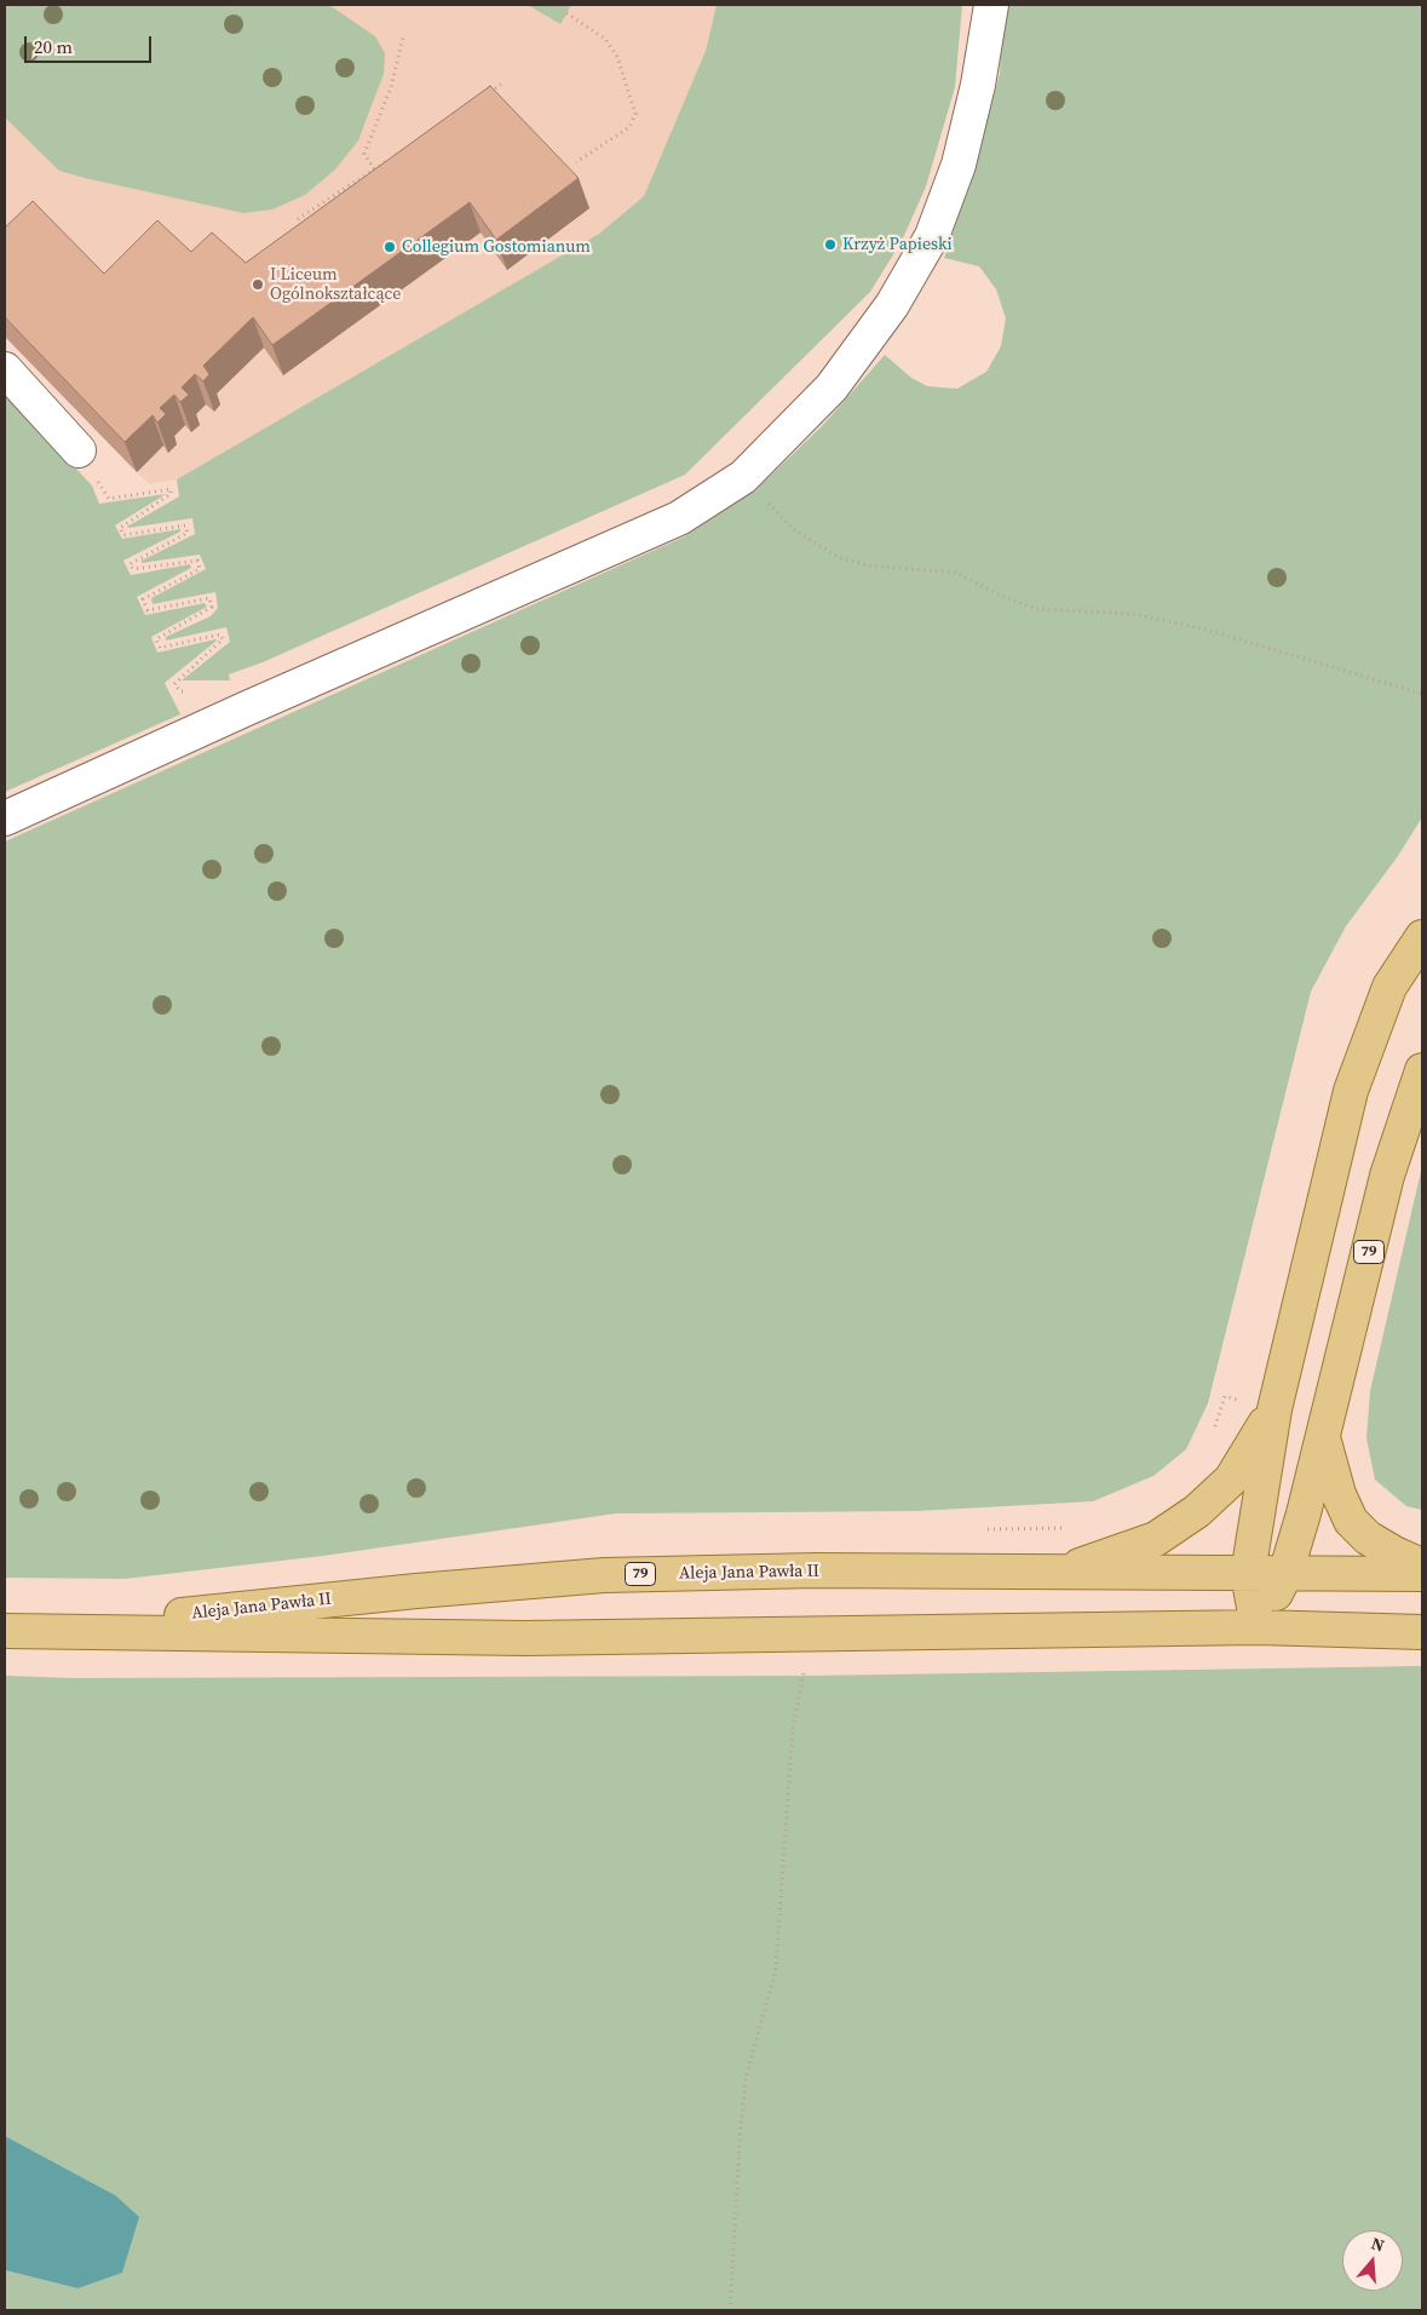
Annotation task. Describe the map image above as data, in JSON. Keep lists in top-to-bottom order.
{
  "streets": {
    "main road": ["79", "Aleja Jana Pawła II"]
  },
  "crossings": [
    ["79", "Aleja Jana Pawła II"]
  ],
  "places": ["Krzyż Papieski", "Collegium Gostomianum", "I Liceum Ogólnokształcące"],
  "scale_bar": "20 m",
  "north": "top"
}
